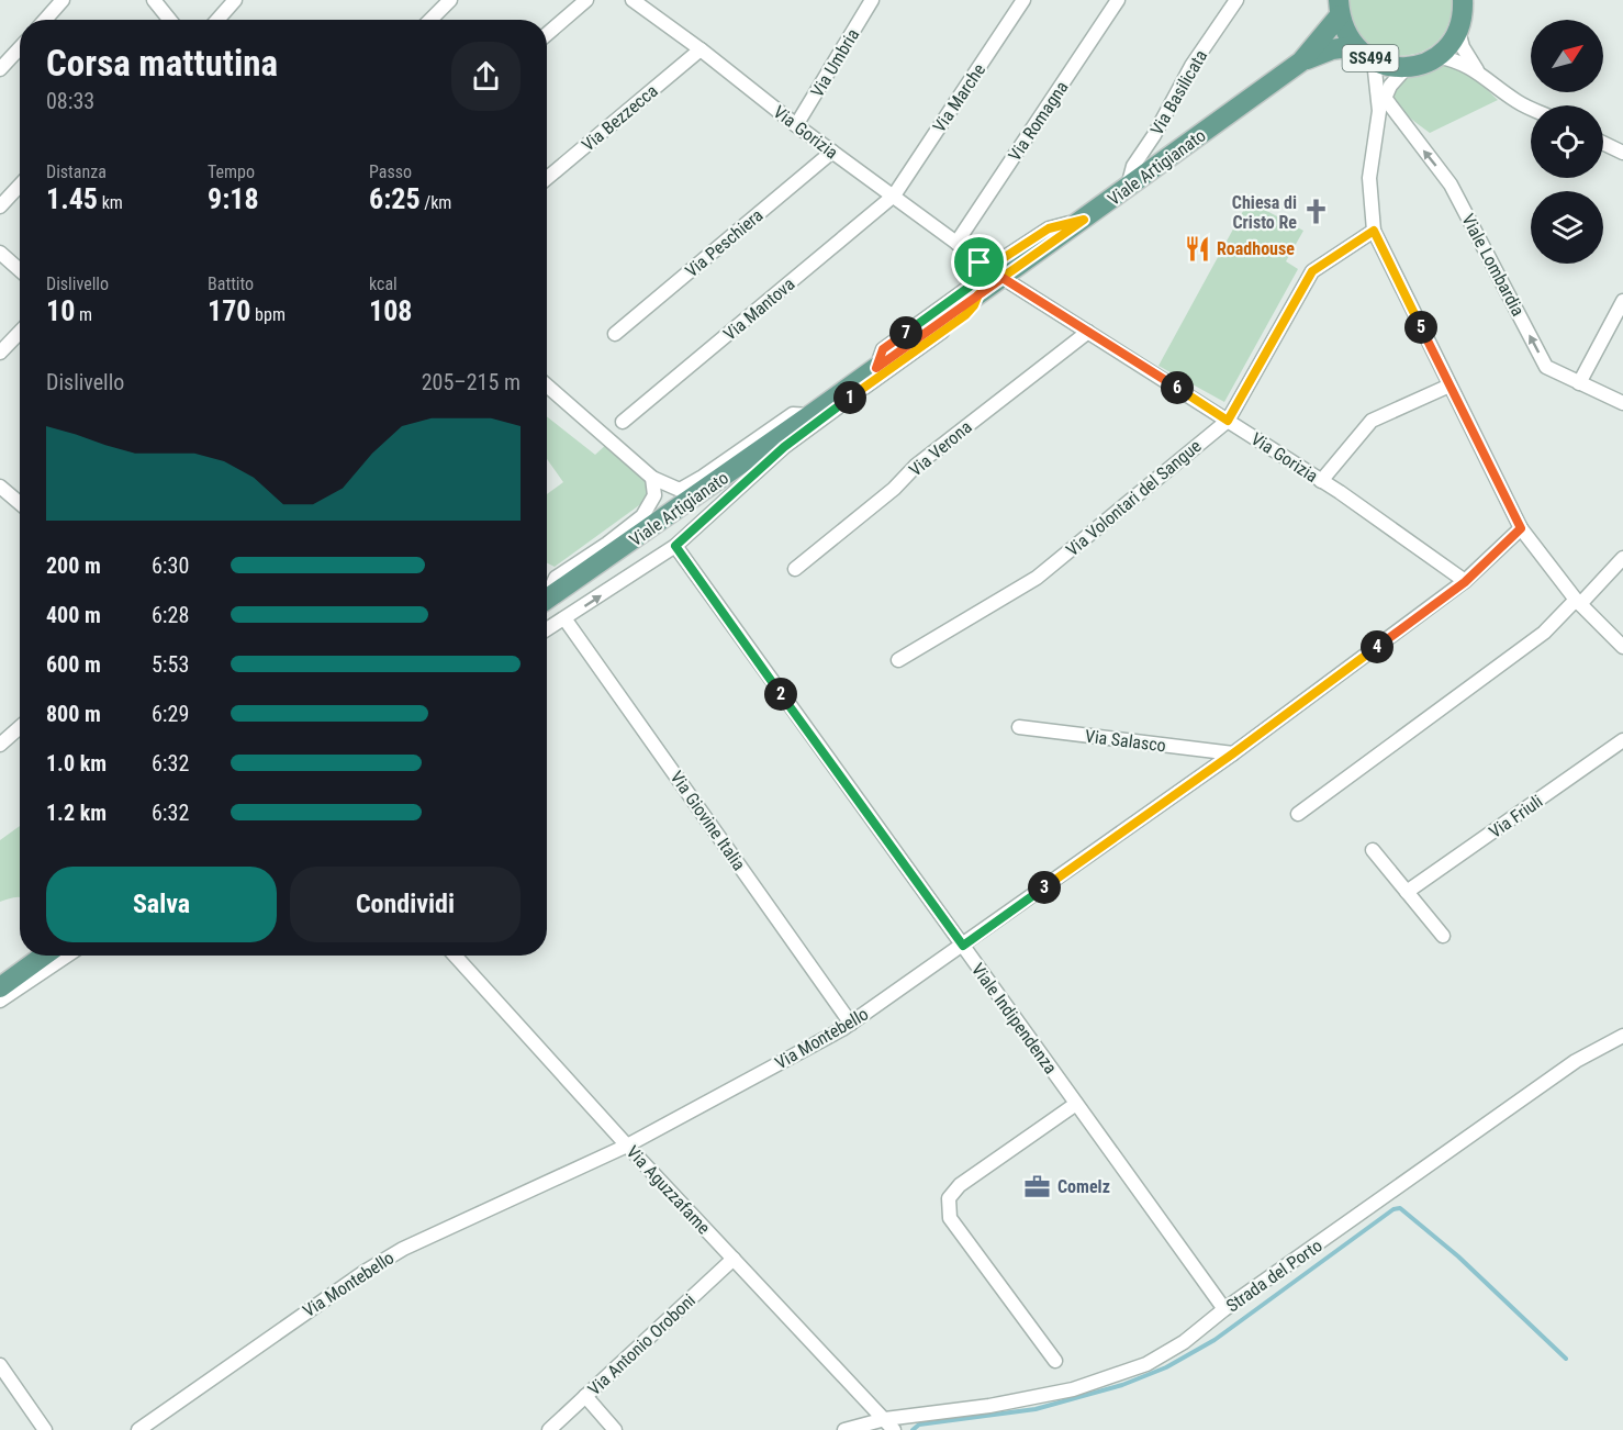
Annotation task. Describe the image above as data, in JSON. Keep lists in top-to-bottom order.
{
  "streets": {
    "main road": ["SS494", "Viale Artigianato"],
    "street": [
      "Via Umbria",
      "Via Basilicata",
      "Via Marche",
      "Via Bezzecca",
      "Via Romagna",
      "Via Gorizia",
      "Via Peschiera",
      "Viale Lombardia",
      "Via Mantova",
      "Via Verona",
      "Via Volontari del Sangue",
      "Via Salasco",
      "Via Friuli",
      "Via Giovine Italia",
      "Viale Indipendenza",
      "Via Montebello",
      "Via Aguzzafame",
      "Strada del Porto",
      "Via Antonio Oroboni"
    ]
  },
  "crossings": [
    ["SS494", "Viale Artigianato"],
    ["Via Umbria", "Via Gorizia"],
    ["Via Basilicata", "Viale Artigianato"],
    ["Via Marche", "Via Gorizia"],
    ["Via Marche", "Via Mantova"],
    ["Via Bezzecca", "Via Gorizia"],
    ["Via Romagna", "Via Gorizia"],
    ["Via Gorizia", "Viale Artigianato"],
    ["Via Gorizia", "Via Peschiera"],
    ["Via Gorizia", "Via Mantova"],
    ["Via Gorizia", "Via Verona"],
    ["Via Gorizia", "Via Volontari del Sangue"],
    ["Via Gorizia", "Via Montebello"],
    ["Viale Artigianato", "Via Giovine Italia"],
    ["Viale Artigianato", "Viale Indipendenza"],
    ["Via Salasco", "Via Montebello"],
    ["Via Giovine Italia", "Via Montebello"],
    ["Viale Indipendenza", "Via Montebello"],
    ["Viale Indipendenza", "Strada del Porto"],
    ["Via Montebello", "Via Aguzzafame"],
    ["Via Aguzzafame", "Strada del Porto"],
    ["Via Aguzzafame", "Via Antonio Oroboni"]
  ],
  "places": {
    "church": ["Chiesa di Cristo Re"],
    "restaurant": ["Roadhouse"],
    "office": ["Comelz"]
  },
  "north": "top right",
  "page": {
    "heading": ["Corsa mattutina", "08:33"],
    "stats": [
      ["Distanza", "1.45 km"],
      ["Tempo", "9:18"],
      ["Passo", "6:25 /km"],
      ["Dislivello", "10 m"],
      ["Battito", "170 bpm"],
      ["kcal", "108"]
    ],
    "pins": [
      "5",
      "7",
      "6",
      "1",
      "4",
      "2",
      "3"
    ],
    "chart": ["Dislivello", "205–215 m"],
    "list": [
      {
        "name": "200 m",
        "note": "6:30"
      },
      {
        "name": "400 m",
        "note": "6:28"
      },
      {
        "name": "600 m",
        "note": "5:53"
      },
      {
        "name": "800 m",
        "note": "6:29"
      },
      {
        "name": "1.0 km",
        "note": "6:32"
      },
      {
        "name": "1.2 km",
        "note": "6:32"
      }
    ],
    "buttons": ["Salva", "Condividi"]
  }
}
